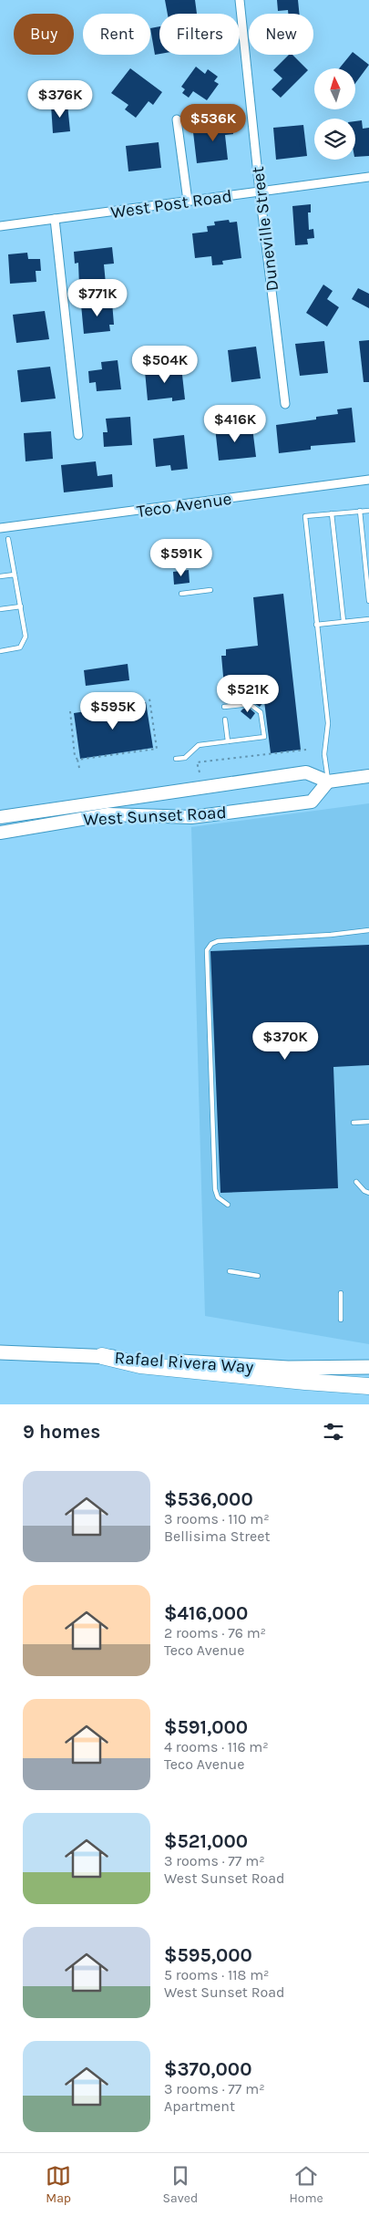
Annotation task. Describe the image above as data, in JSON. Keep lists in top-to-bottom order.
{
  "streets": {
    "main road": ["West Sunset Road", "Rafael Rivera Way"],
    "street": ["West Post Road", "Duneville Street", "Teco Avenue"]
  },
  "crossings": [
    ["West Post Road", "Duneville Street"]
  ],
  "north": "top",
  "page": {
    "chip": [
      "Buy",
      "Rent",
      "Filters",
      "New"
    ],
    "price": [
      "$376K",
      "$536K",
      "$771K",
      "$504K",
      "$416K",
      "$591K",
      "$521K",
      "$595K",
      "$370K"
    ],
    "heading": "9 homes",
    "list": [
      {
        "name": "$536,000",
        "note": "3 rooms · 110 m² · Bellisima Street"
      },
      {
        "name": "$416,000",
        "note": "2 rooms · 76 m² · Teco Avenue"
      },
      {
        "name": "$591,000",
        "note": "4 rooms · 116 m² · Teco Avenue"
      },
      {
        "name": "$521,000",
        "note": "3 rooms · 77 m² · West Sunset Road"
      },
      {
        "name": "$595,000",
        "note": "5 rooms · 118 m² · West Sunset Road"
      },
      {
        "name": "$370,000",
        "note": "3 rooms · 77 m² · Apartment"
      }
    ],
    "tabs": ["Map", "Saved", "Home"]
  }
}
